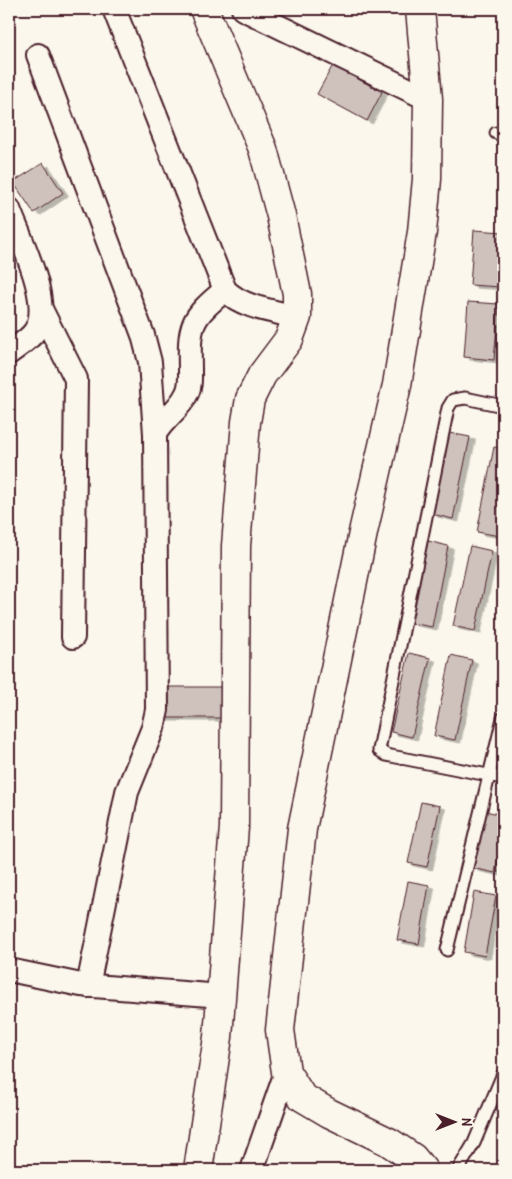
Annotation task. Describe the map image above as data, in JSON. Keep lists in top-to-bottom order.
{
  "north": "right"
}
